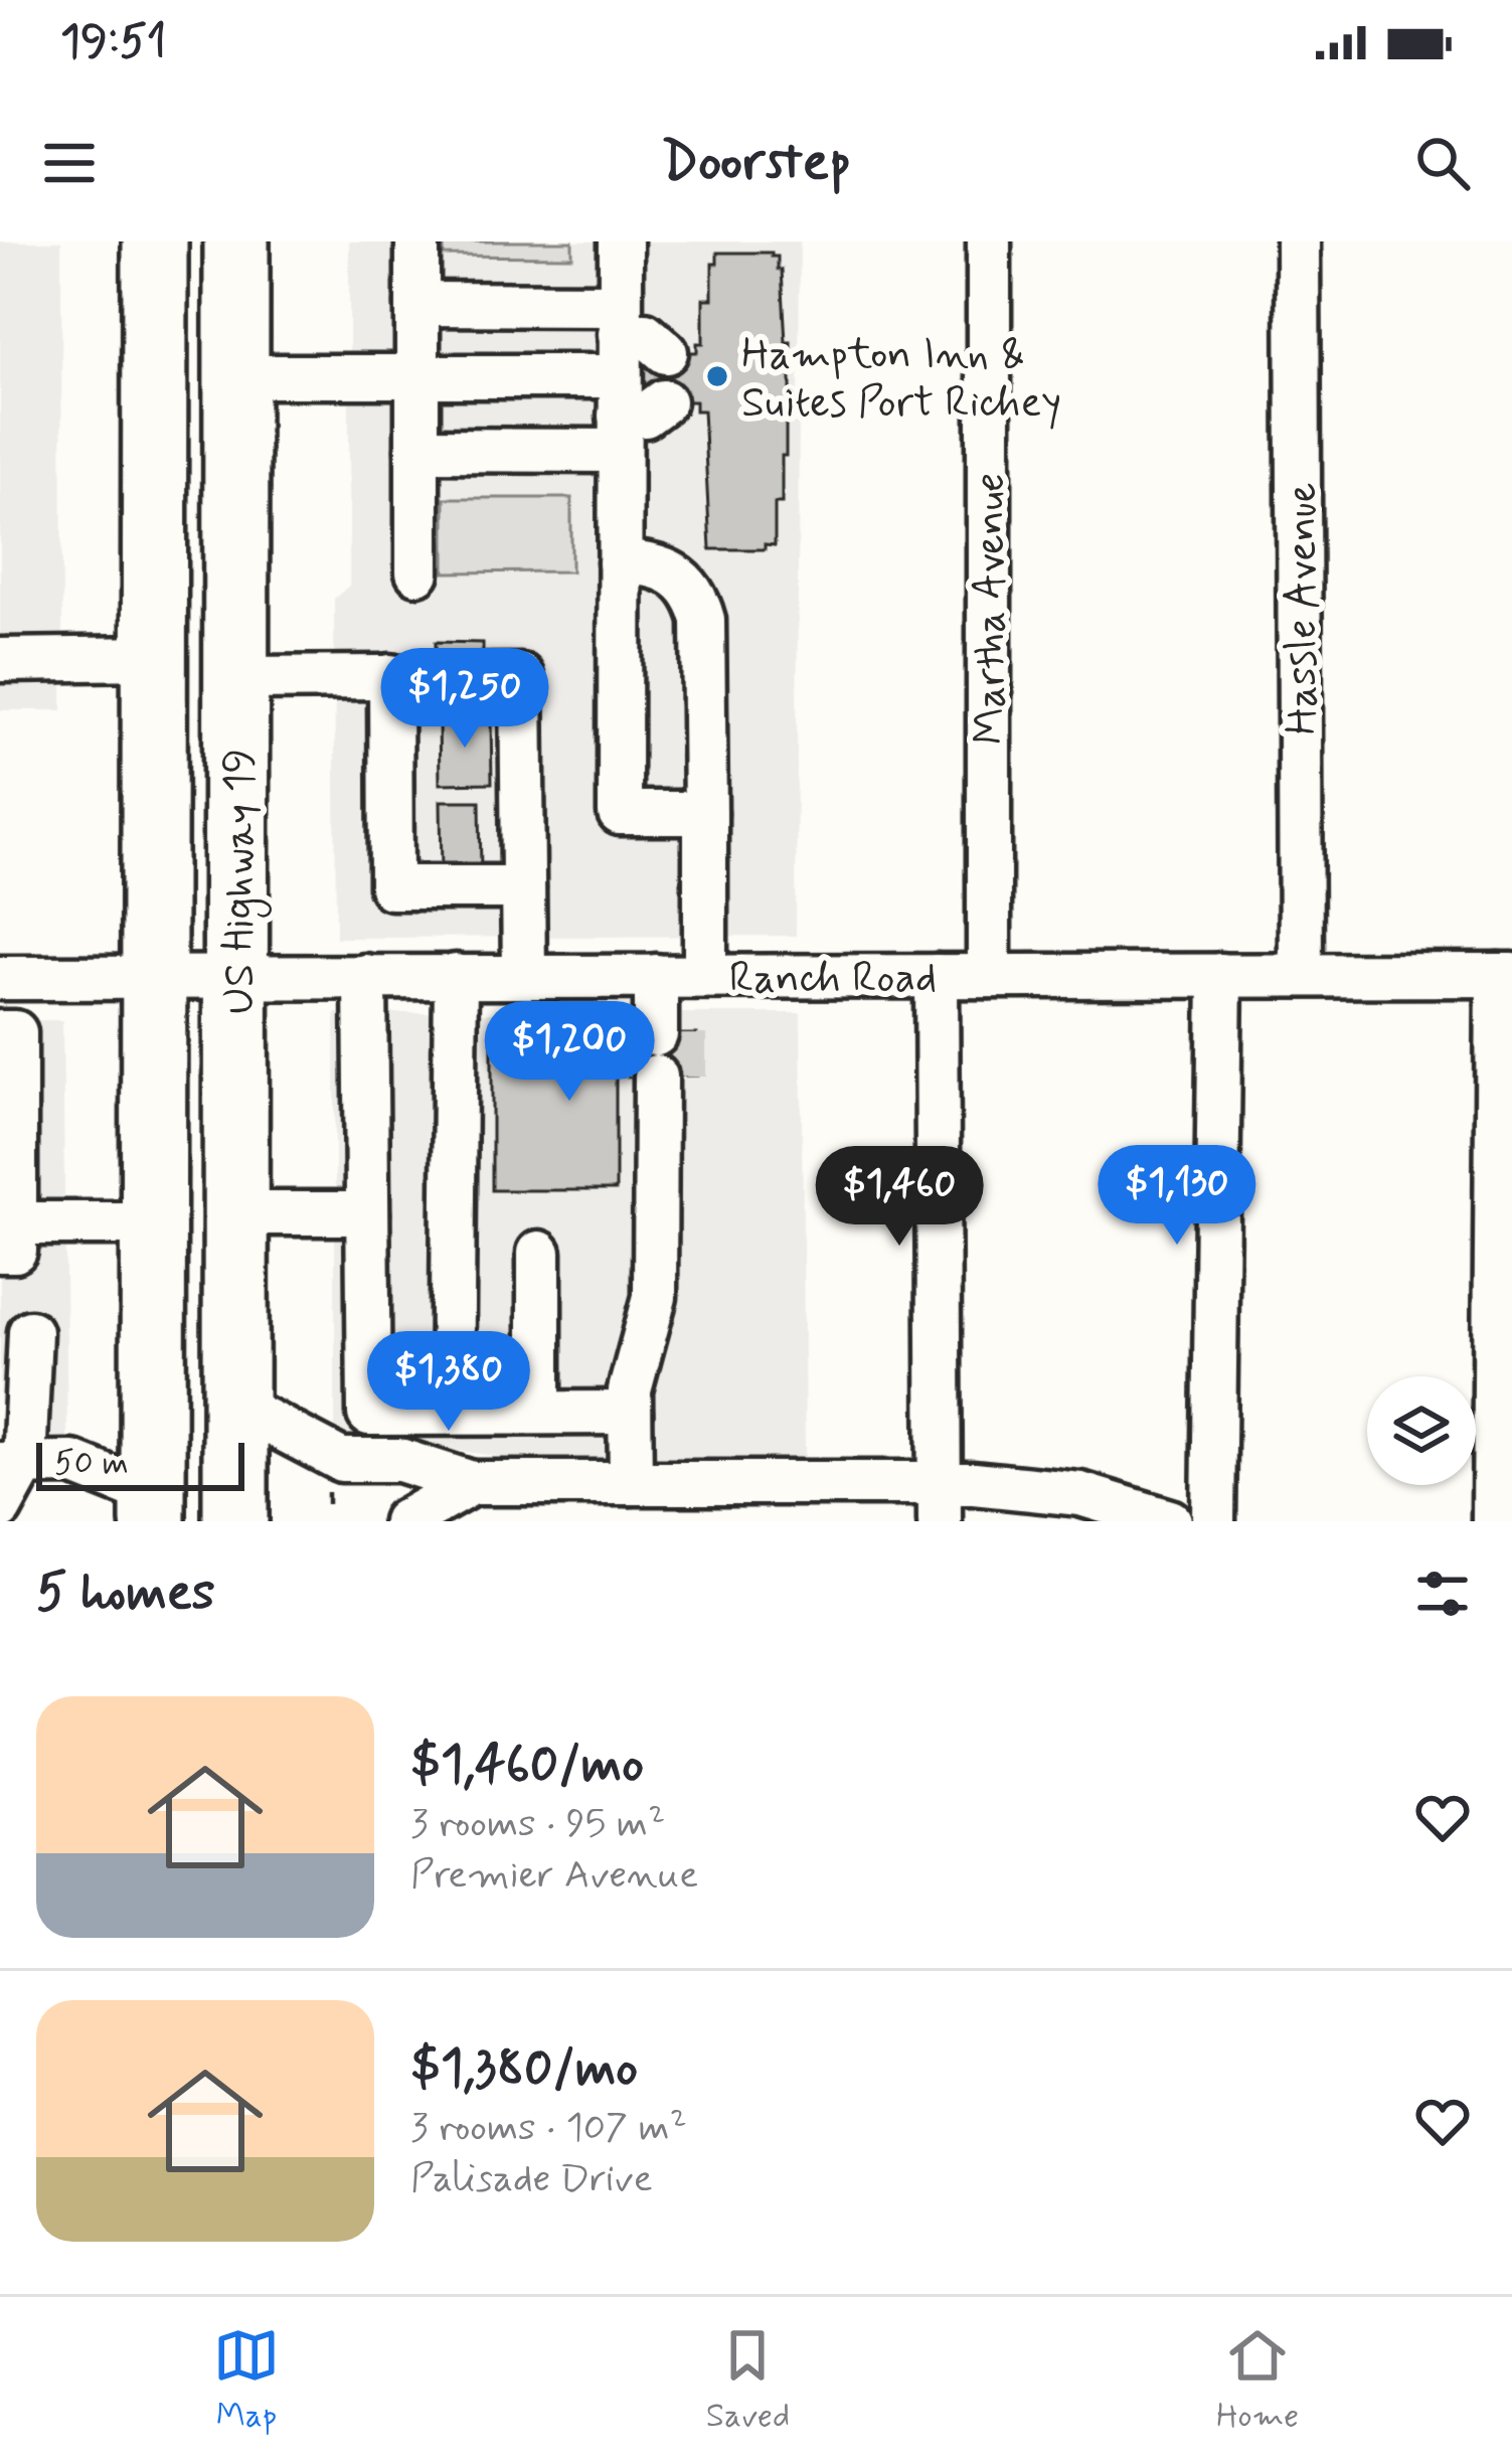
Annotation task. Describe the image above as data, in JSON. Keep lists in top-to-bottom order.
{
  "streets": {
    "highway": ["US Highway 19"],
    "street": ["Martha Avenue", "Hassle Avenue", "Ranch Road"]
  },
  "crossings": [
    ["Martha Avenue", "Ranch Road"],
    ["Hassle Avenue", "Ranch Road"],
    ["US Highway 19", "Ranch Road"]
  ],
  "places": ["Hampton Inn & Suites Port Richey"],
  "scale_bar": "50 m",
  "page": {
    "status": "19:51",
    "header": "Doorstep",
    "price": [
      "$1,250",
      "$1,200",
      "$1,130",
      "$1,460",
      "$1,380"
    ],
    "scale": "50 m",
    "heading": "5 homes",
    "list": [
      {
        "name": "$1,460/mo",
        "note": "3 rooms · 95 m² · Premier Avenue"
      },
      {
        "name": "$1,380/mo",
        "note": "3 rooms · 107 m² · Palisade Drive"
      }
    ],
    "tabs": ["Map", "Saved", "Home"]
  }
}
